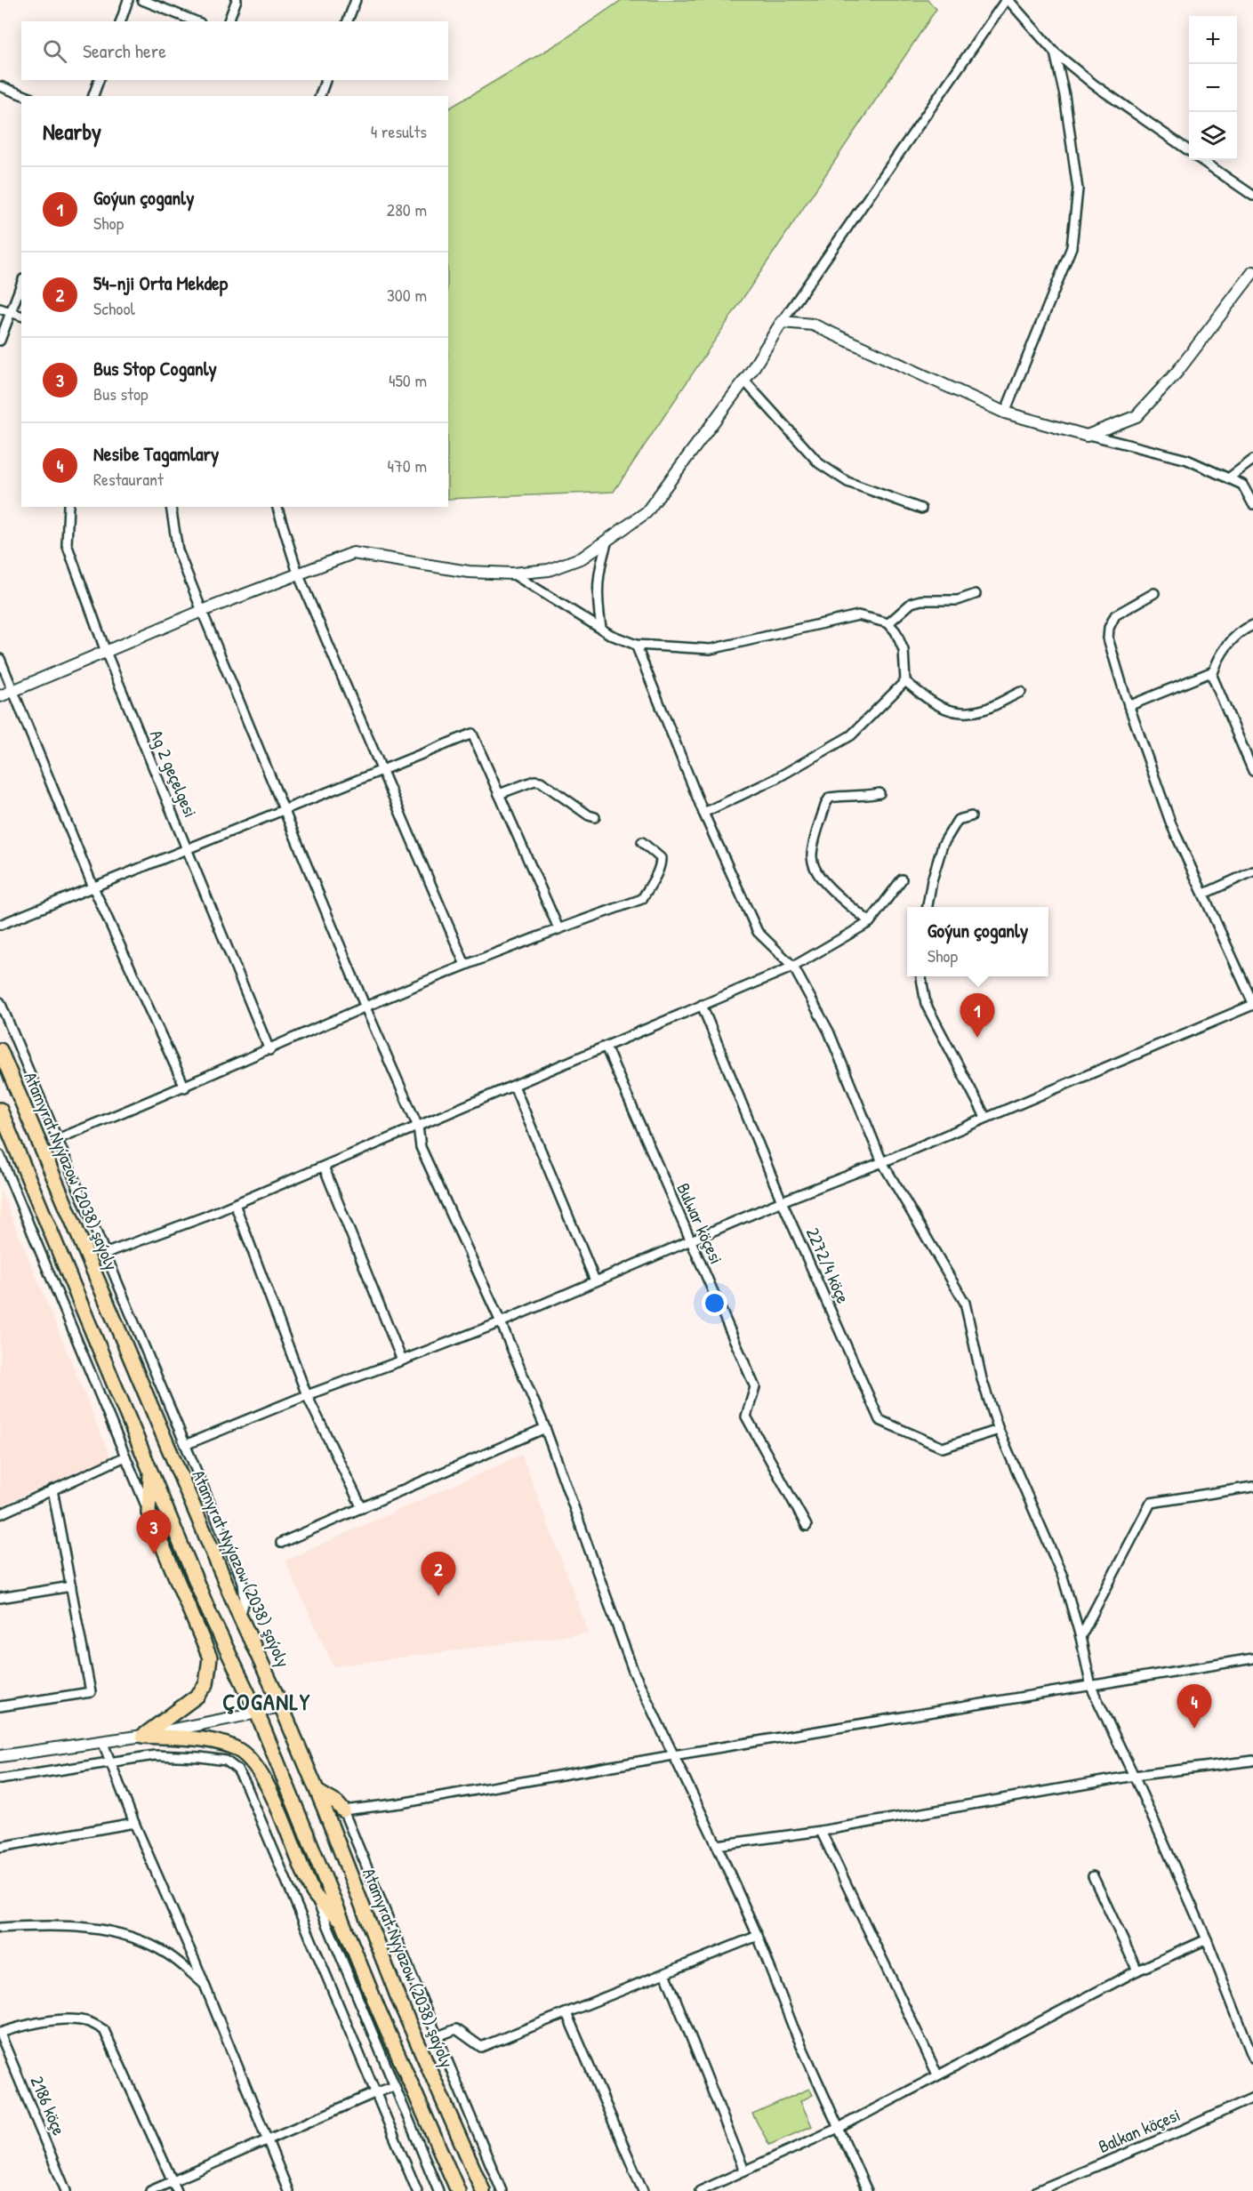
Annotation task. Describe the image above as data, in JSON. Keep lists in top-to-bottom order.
{
  "streets": {
    "main road": ["Atamyrat Nyýazow (2038) şaýoly"],
    "street": [
      "Ag 2 geçelgesi",
      "Bulwar köçesi",
      "2272/4 köçe",
      "2186 köçe",
      "Balkan köçesi"
    ]
  },
  "districts": ["ÇOGANLY"],
  "page": {
    "map_buttons": ["+", "−"],
    "search": "Search here",
    "heading": ["Nearby", "4 results"],
    "list": [
      {
        "mark": "1",
        "name": "Goýun çoganly",
        "note": "Shop",
        "value": "280 m"
      },
      {
        "mark": "2",
        "name": "54-nji Orta Mekdep",
        "note": "School",
        "value": "300 m"
      },
      {
        "mark": "3",
        "name": "Bus Stop Coganly",
        "note": "Bus stop",
        "value": "450 m"
      },
      {
        "mark": "4",
        "name": "Nesibe Tagamlary",
        "note": "Restaurant",
        "value": "470 m"
      }
    ],
    "popup": ["Goýun çoganly", "Shop"],
    "pins": [
      "1",
      "3",
      "2",
      "4"
    ]
  }
}
